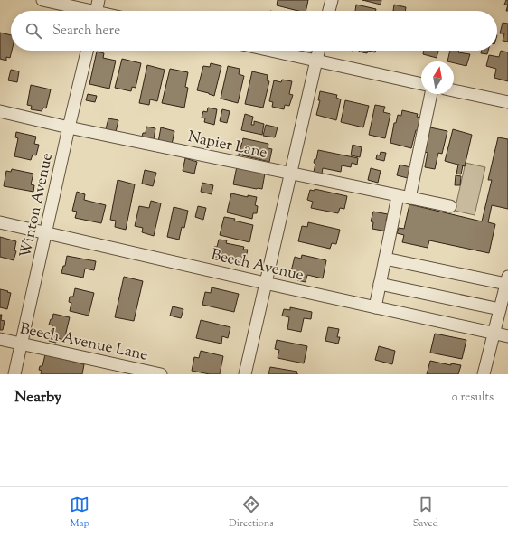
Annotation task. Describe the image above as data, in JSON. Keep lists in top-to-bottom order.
{
  "streets": {
    "street": [
      "Napier Lane",
      "Winton Avenue",
      "Beech Avenue",
      "Beech Avenue Lane"
    ]
  },
  "crossings": [
    ["Napier Lane", "Winton Avenue"],
    ["Winton Avenue", "Beech Avenue"],
    ["Winton Avenue", "Beech Avenue Lane"]
  ],
  "north": "top",
  "page": {
    "search": "Search here",
    "heading": ["Nearby", "0 results"],
    "nav": ["Map", "Directions", "Saved"]
  }
}
